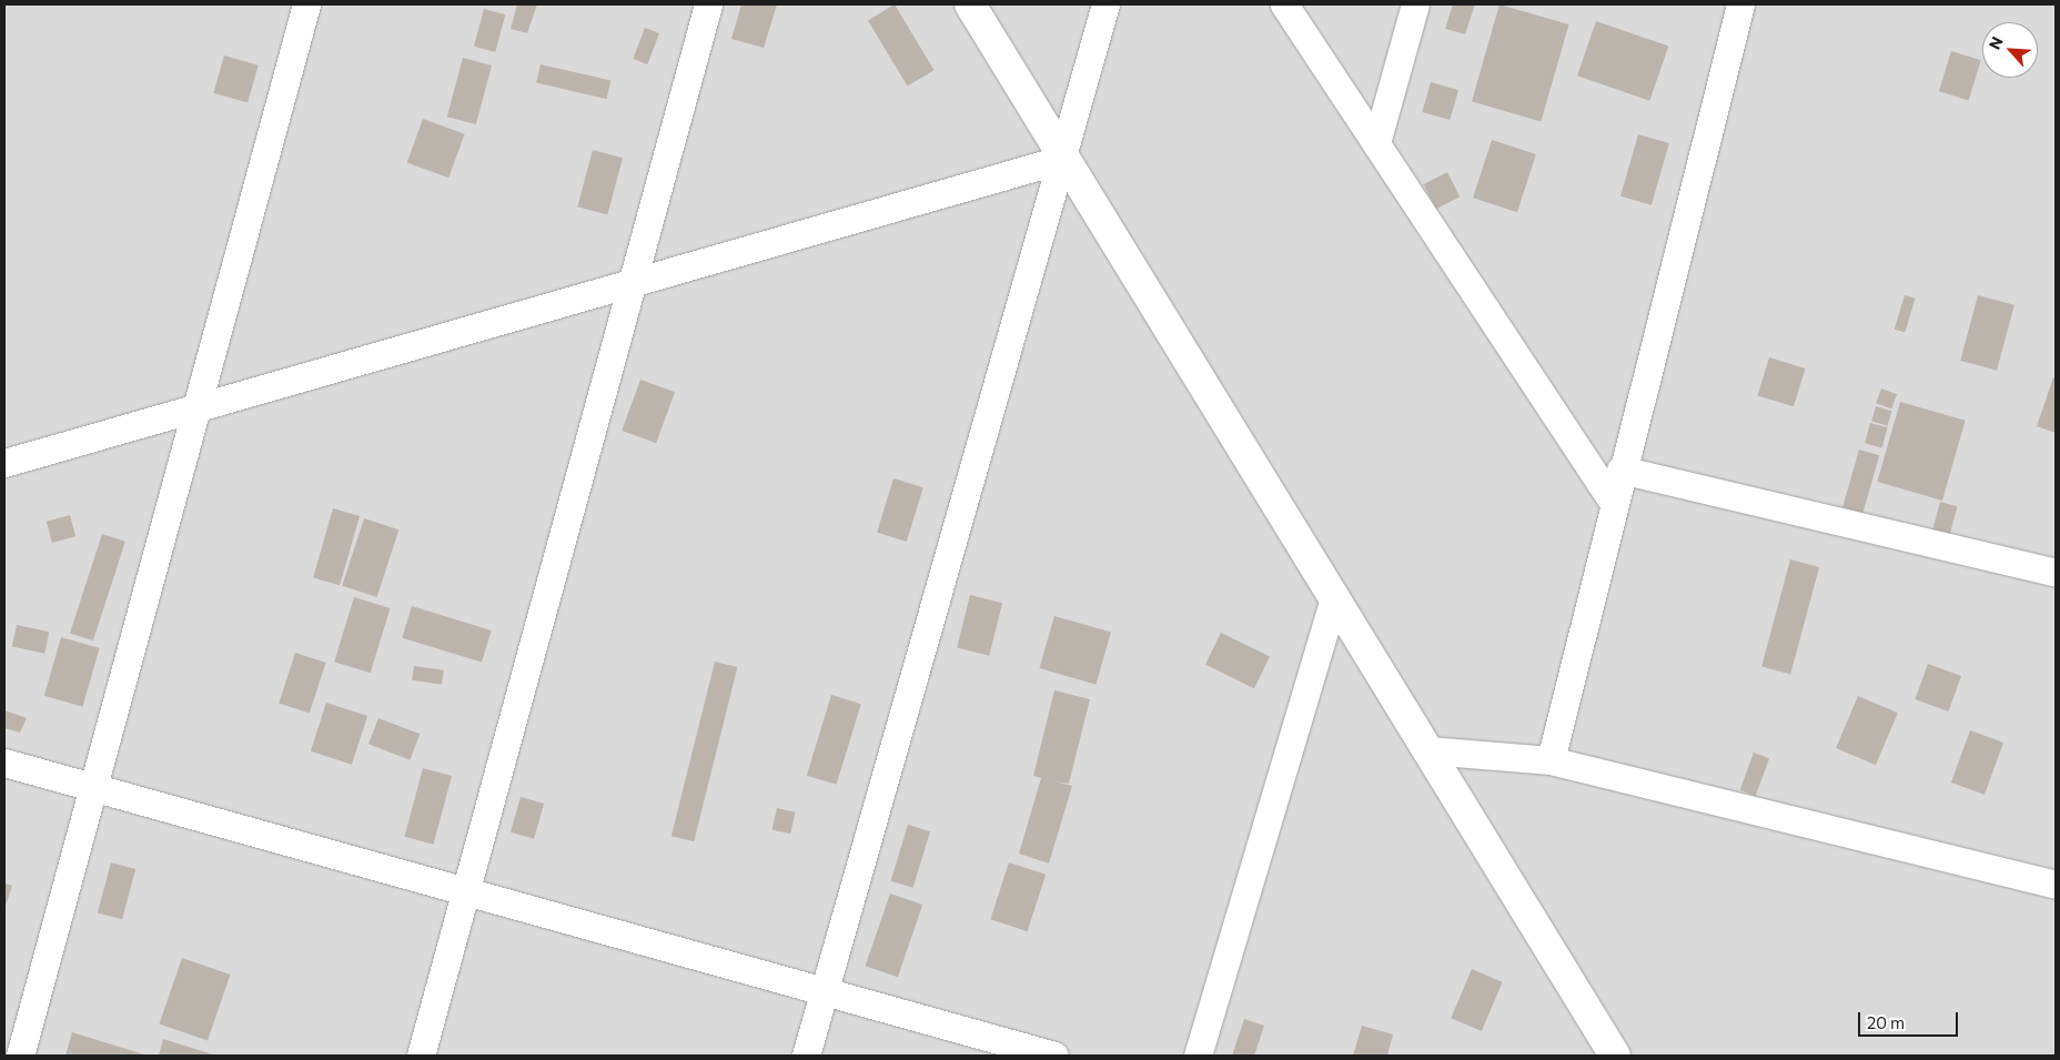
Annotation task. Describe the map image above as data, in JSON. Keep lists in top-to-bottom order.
{
  "scale_bar": "20 m",
  "north": "top left"
}
